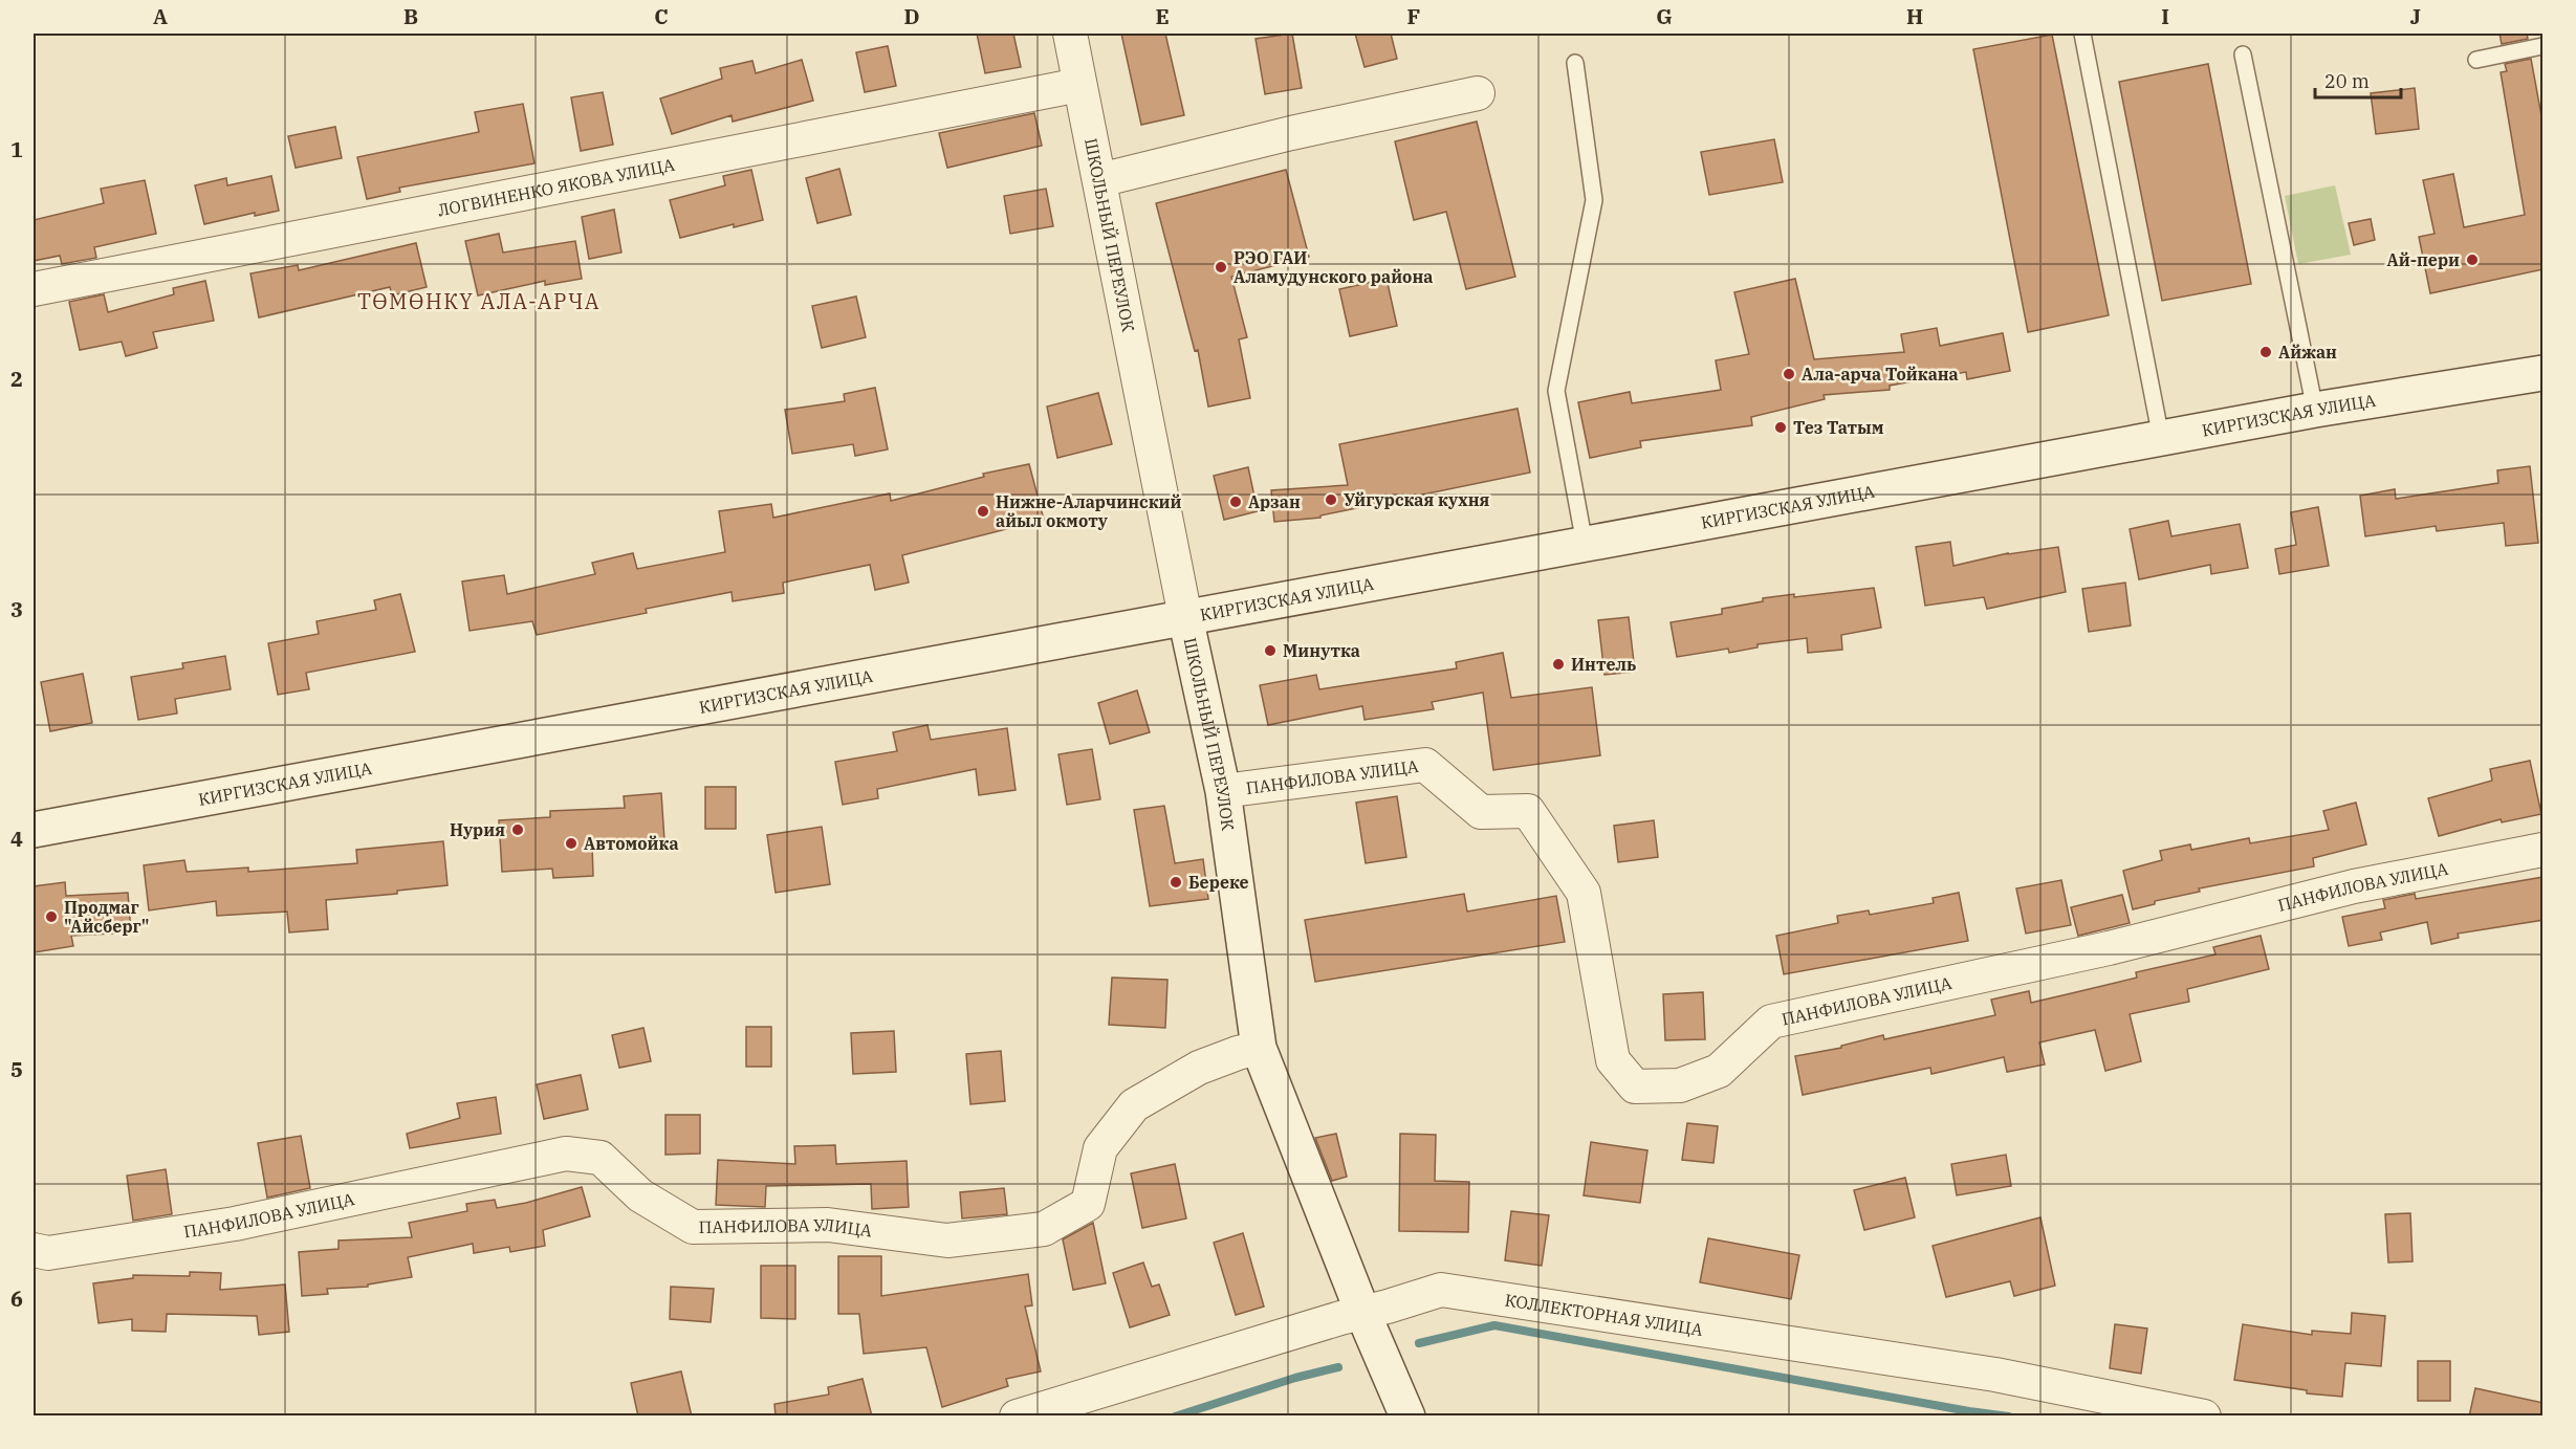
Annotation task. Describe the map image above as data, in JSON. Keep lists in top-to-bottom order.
{
  "streets": {
    "main road": ["ШКОЛЬНЫЙ ПЕРЕУЛОК", "КИРГИЗСКАЯ УЛИЦА"],
    "street": ["ЛОГВИНЕНКО ЯКОВА УЛИЦА", "ПАНФИЛОВА УЛИЦА", "КОЛЛЕКТОРНАЯ УЛИЦА"]
  },
  "crossings": [
    ["ЛОГВИНЕНКО ЯКОВА УЛИЦА", "ШКОЛЬНЫЙ ПЕРЕУЛОК"],
    ["ШКОЛЬНЫЙ ПЕРЕУЛОК", "КИРГИЗСКАЯ УЛИЦА"],
    ["ШКОЛЬНЫЙ ПЕРЕУЛОК", "ПАНФИЛОВА УЛИЦА"],
    ["ШКОЛЬНЫЙ ПЕРЕУЛОК", "КОЛЛЕКТОРНАЯ УЛИЦА"]
  ],
  "districts": ["ТӨМӨНКҮ АЛА-АРЧА"],
  "places": [
    "Ай-пери",
    "РЭО ГАИ Аламудунского района",
    "Айжан",
    "Ала-арча Тойкана",
    "Тез Татым",
    "Уйгурская кухня",
    "Арзан",
    "Нижне-Аларчинский айыл окмоту",
    "Минутка",
    "Интель",
    "Нурия",
    "Автомойка",
    "Береке",
    "Продмаг \"Айсберг\""
  ],
  "scale_bar": "20 m",
  "grid": {
    "columns": [
      "A",
      "B",
      "C",
      "D",
      "E",
      "F",
      "G",
      "H",
      "I",
      "J"
    ],
    "rows": [
      "1",
      "2",
      "3",
      "4",
      "5",
      "6"
    ]
  }
}
